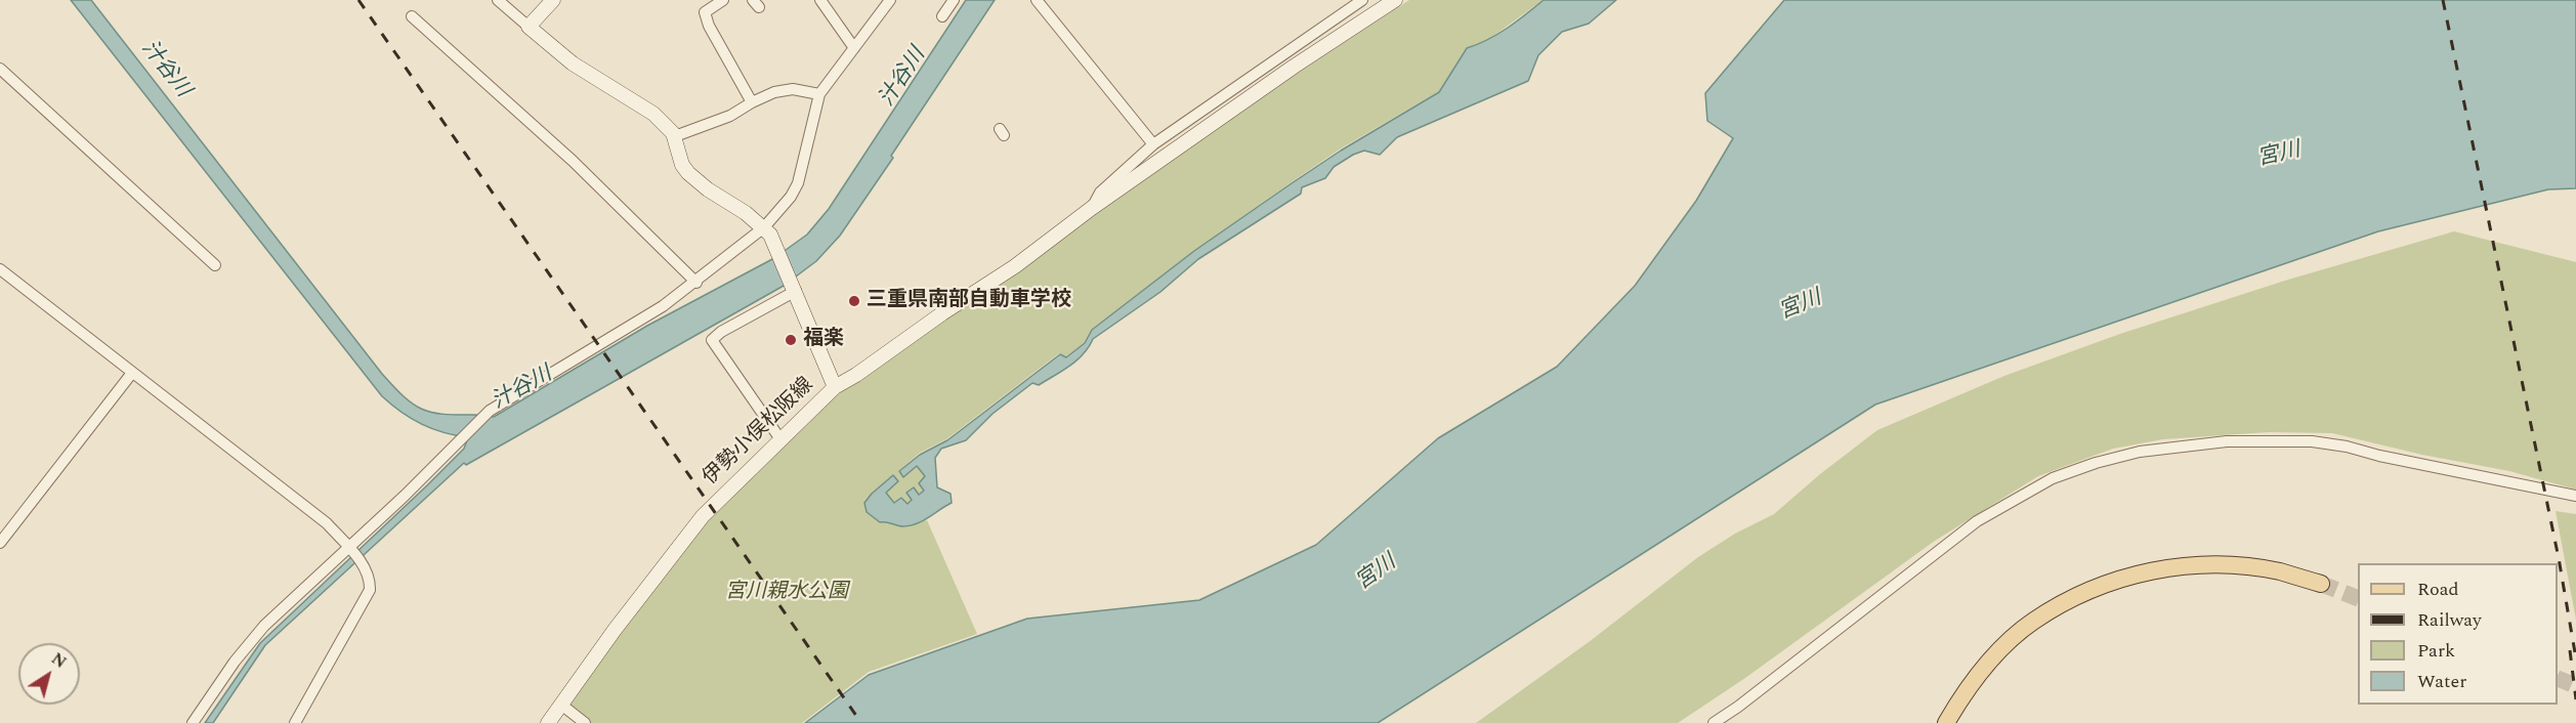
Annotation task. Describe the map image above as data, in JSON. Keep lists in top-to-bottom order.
{
  "streets": {
    "main road": ["伊勢小俣松阪線"]
  },
  "water": ["汁谷川", "宮川"],
  "parks": ["宮川親水公園"],
  "places": ["三重県南部自動車学校", "福楽"],
  "legend": [
    "Road",
    "Railway",
    "Park",
    "Water"
  ],
  "north": "top right"
}
